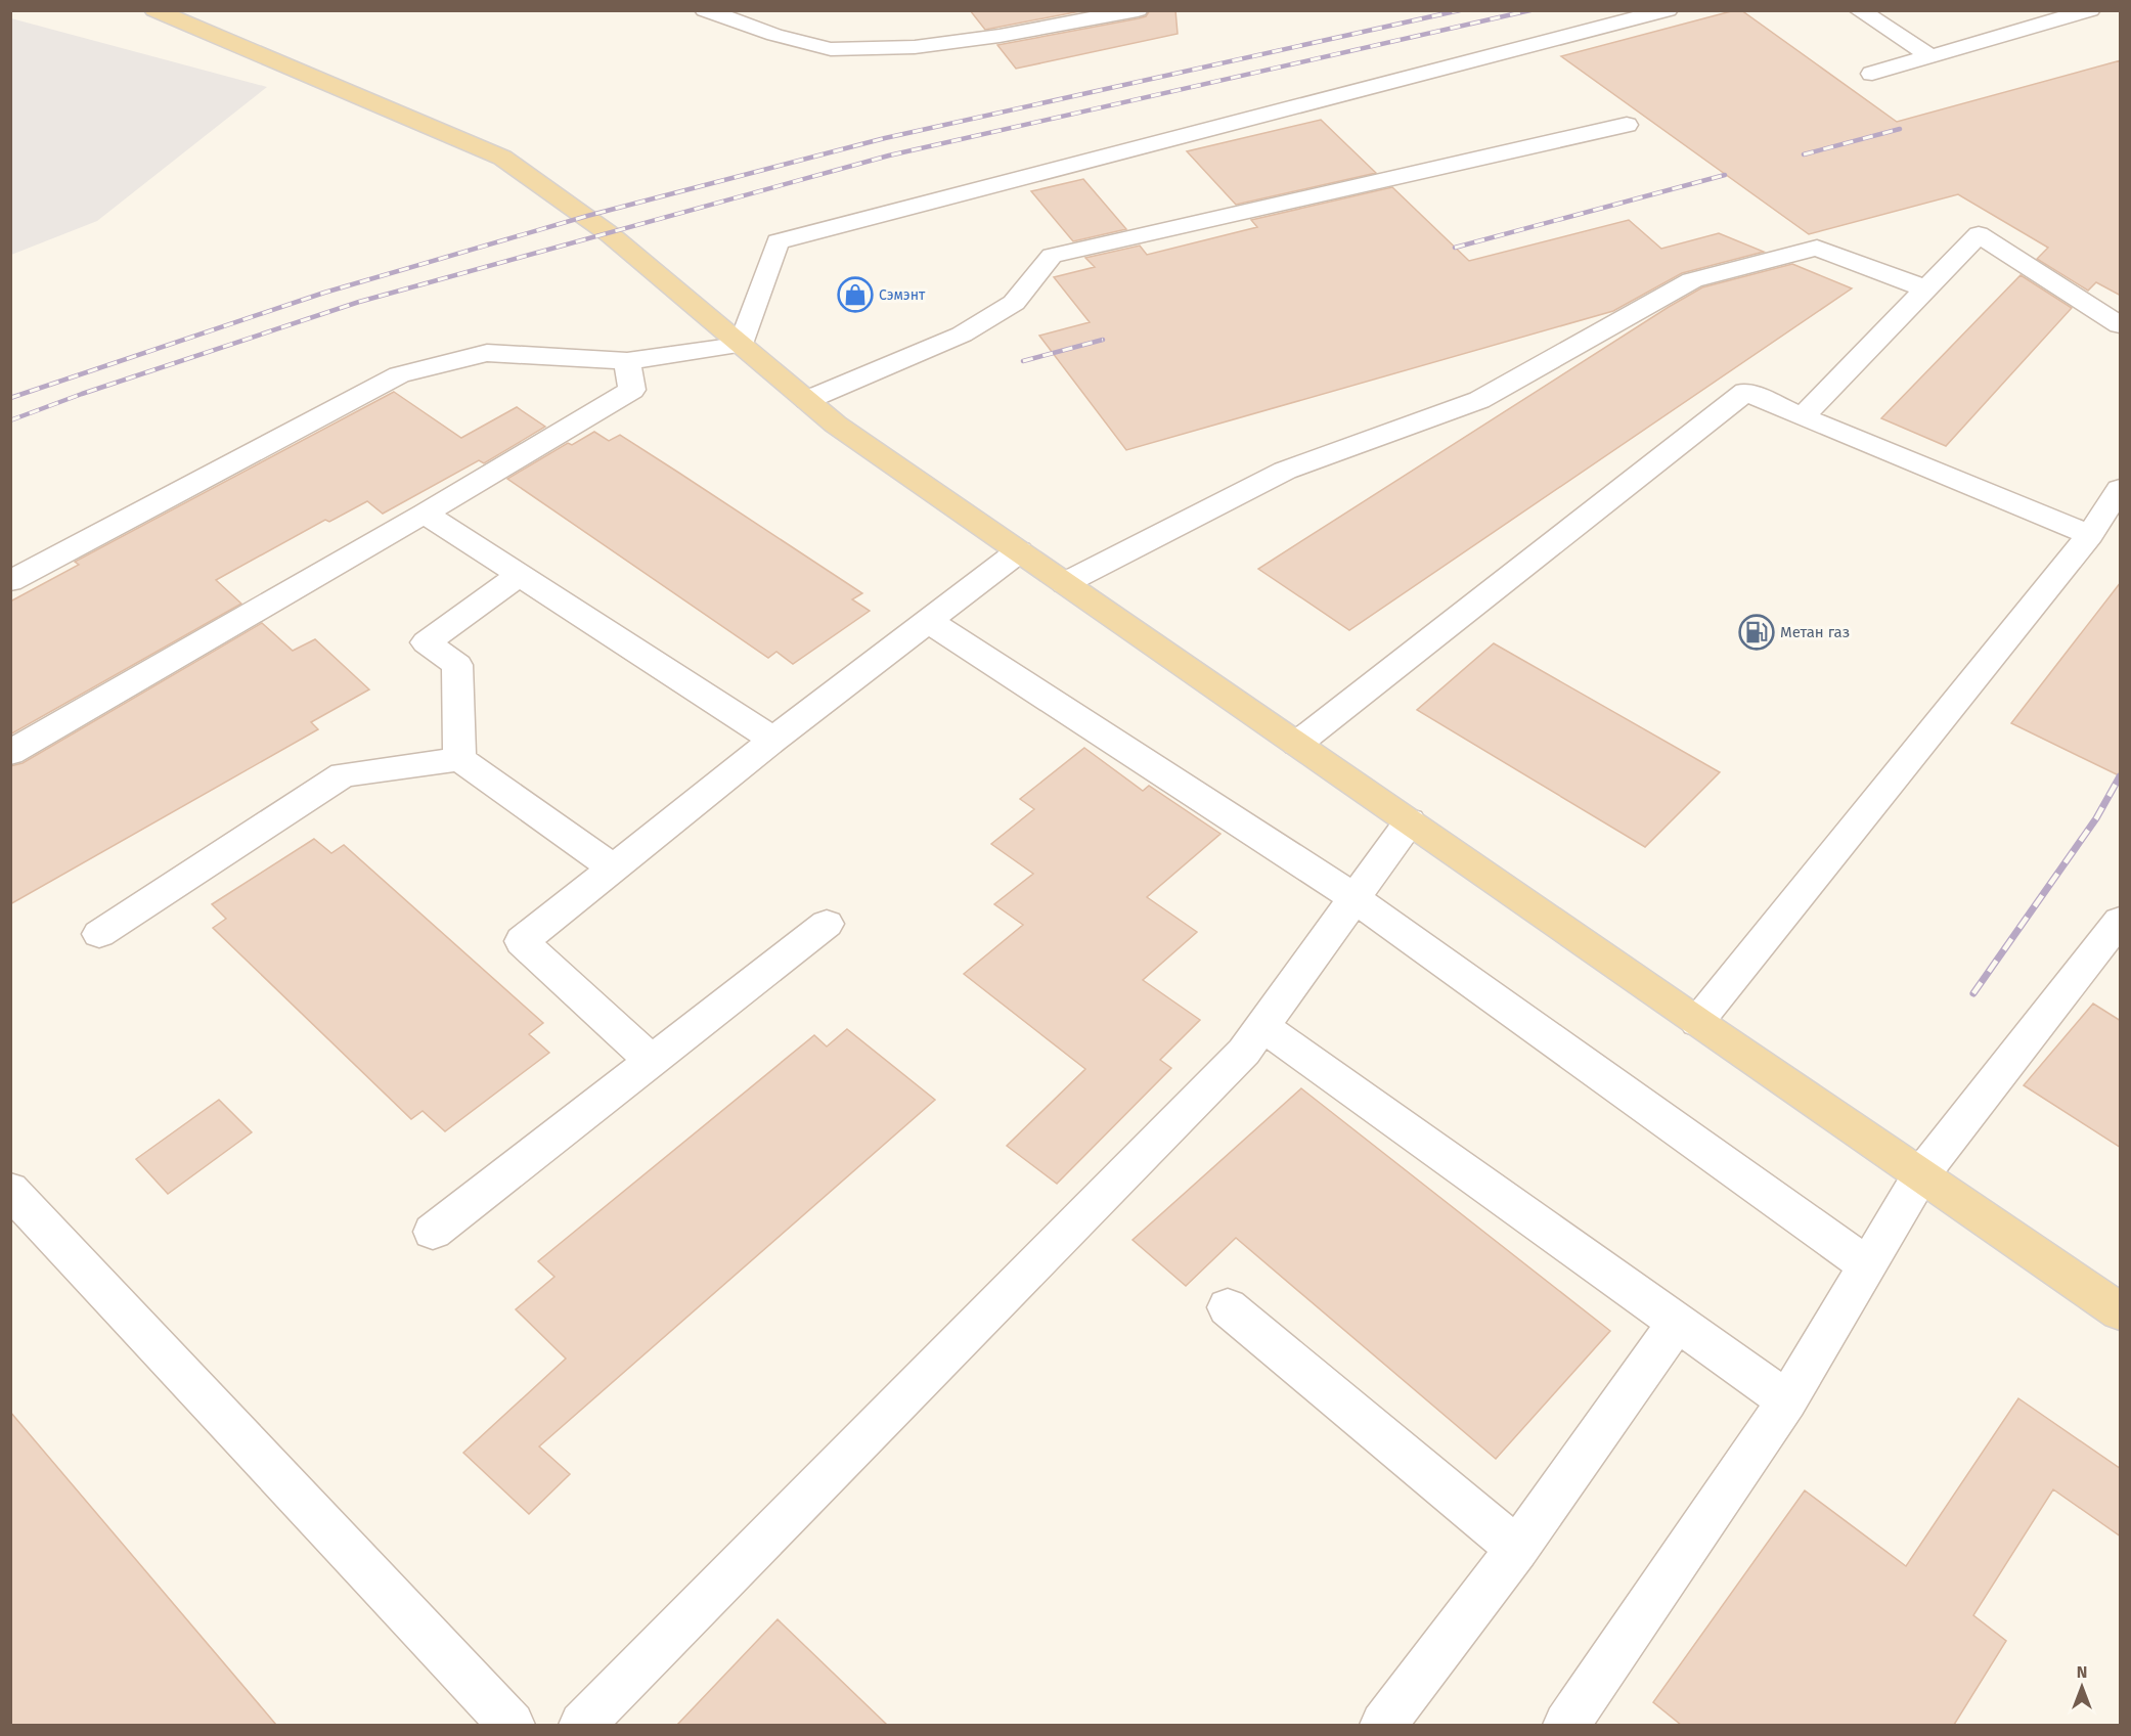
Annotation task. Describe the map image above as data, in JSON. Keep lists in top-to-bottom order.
{
  "places": {
    "shop": ["Сэмэнт"],
    "fuel station": ["Метан газ"]
  },
  "north": "top"
}
